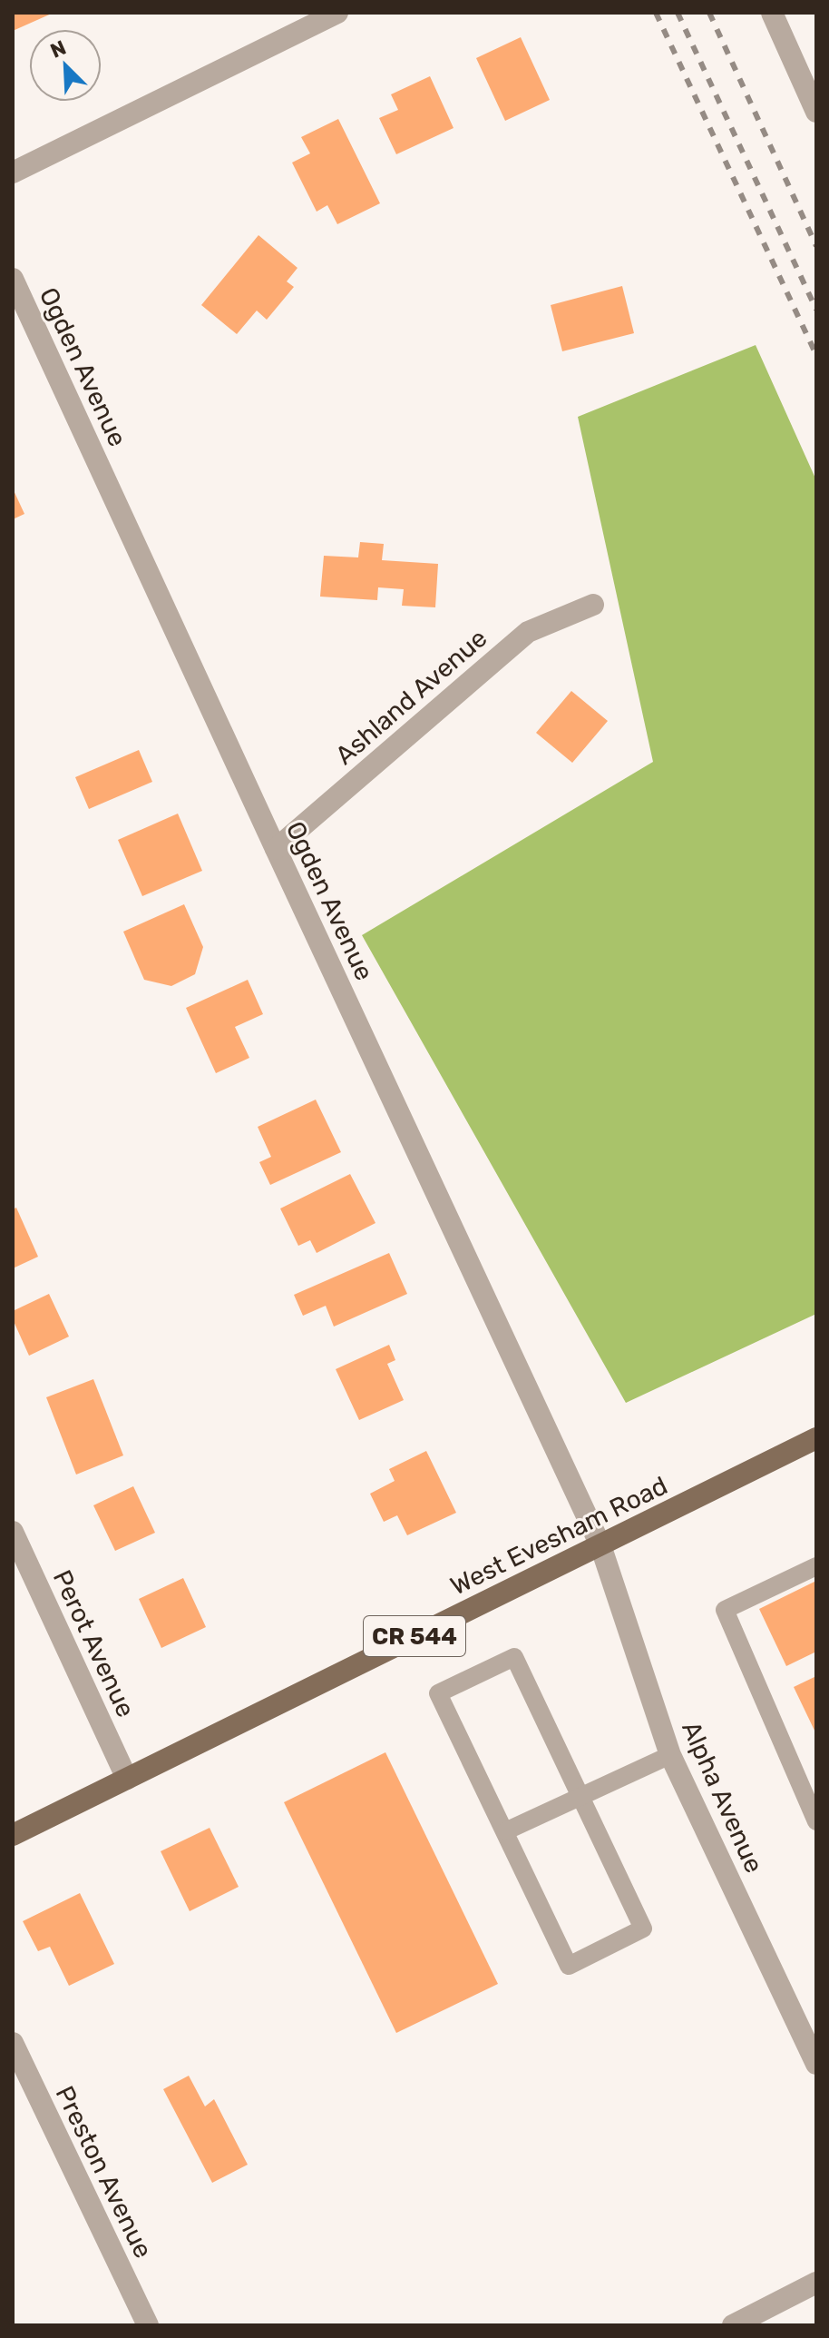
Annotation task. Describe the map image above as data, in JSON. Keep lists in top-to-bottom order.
{
  "streets": {
    "main road": ["West Evesham Road", "CR 544"],
    "street": [
      "Ogden Avenue",
      "Ashland Avenue",
      "Perot Avenue",
      "Alpha Avenue",
      "Preston Avenue"
    ]
  },
  "crossings": [
    ["Ogden Avenue", "Ashland Avenue"],
    ["Ogden Avenue", "West Evesham Road"],
    ["Ogden Avenue", "Alpha Avenue"],
    ["West Evesham Road", "Perot Avenue"],
    ["West Evesham Road", "Alpha Avenue"]
  ],
  "north": "top left"
}
